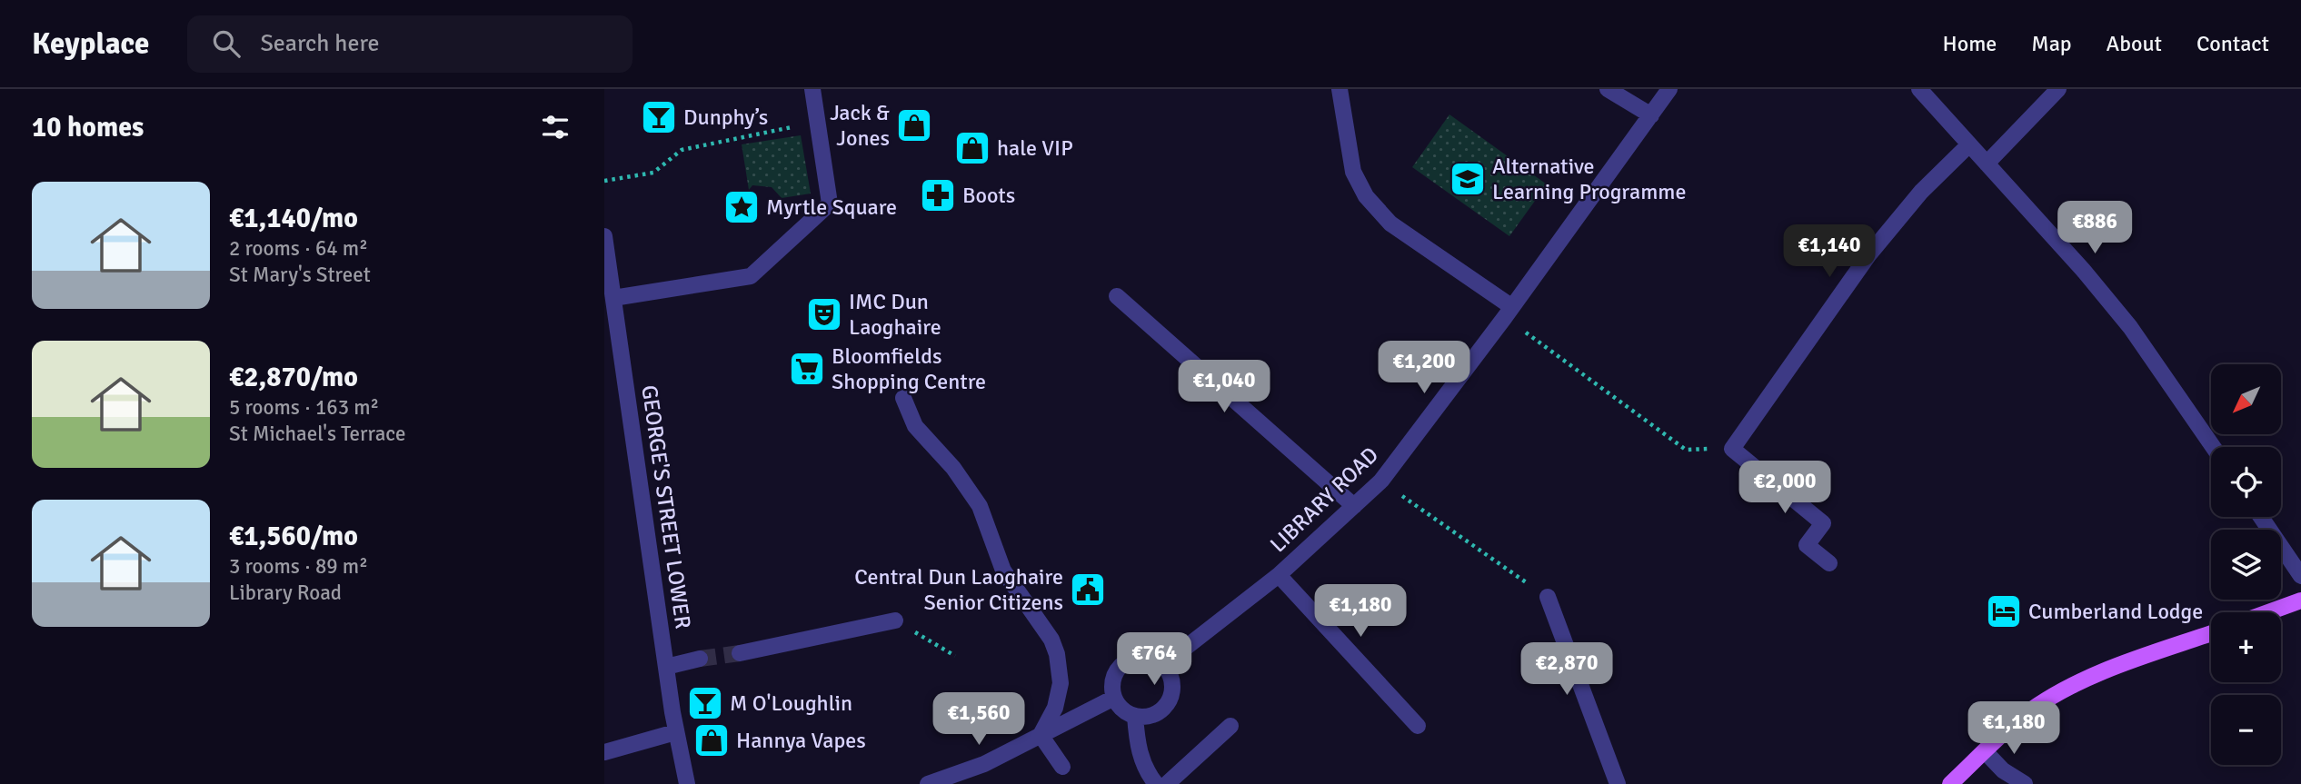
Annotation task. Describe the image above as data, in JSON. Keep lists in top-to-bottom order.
{
  "streets": {
    "street": ["LIBRARY ROAD", "GEORGE'S STREET LOWER"]
  },
  "places": {
    "bar": ["Dunphy’s", "M O'Loughlin"],
    "shop": ["Jack & Jones", "hale VIP", "Hannya Vapes"],
    "school or university": ["Alternative Learning Programme"],
    "pharmacy": ["Boots"],
    "place": ["Myrtle Square"],
    "theatre": ["IMC Dun Laoghaire"],
    "supermarket": ["Bloomfields Shopping Centre"],
    "public building": ["Central Dun Laoghaire Senior Citizens"],
    "hotel": ["Cumberland Lodge"]
  },
  "north": "bottom left",
  "page": {
    "header": "Keyplace",
    "search": "Search here",
    "nav": [
      "Home",
      "Map",
      "About",
      "Contact"
    ],
    "heading": "10 homes",
    "list": [
      {
        "name": "€1,140/mo",
        "note": "2 rooms · 64 m² · St Mary's Street"
      },
      {
        "name": "€2,870/mo",
        "note": "5 rooms · 163 m² · St Michael's Terrace"
      },
      {
        "name": "€1,560/mo",
        "note": "3 rooms · 89 m² · Library Road"
      }
    ],
    "price": [
      "€886",
      "€1,140",
      "€1,200",
      "€1,040",
      "€2,000",
      "€1,180",
      "€764",
      "€2,870",
      "€1,560",
      "€1,180"
    ],
    "map_buttons": ["+", "−"]
  }
}
